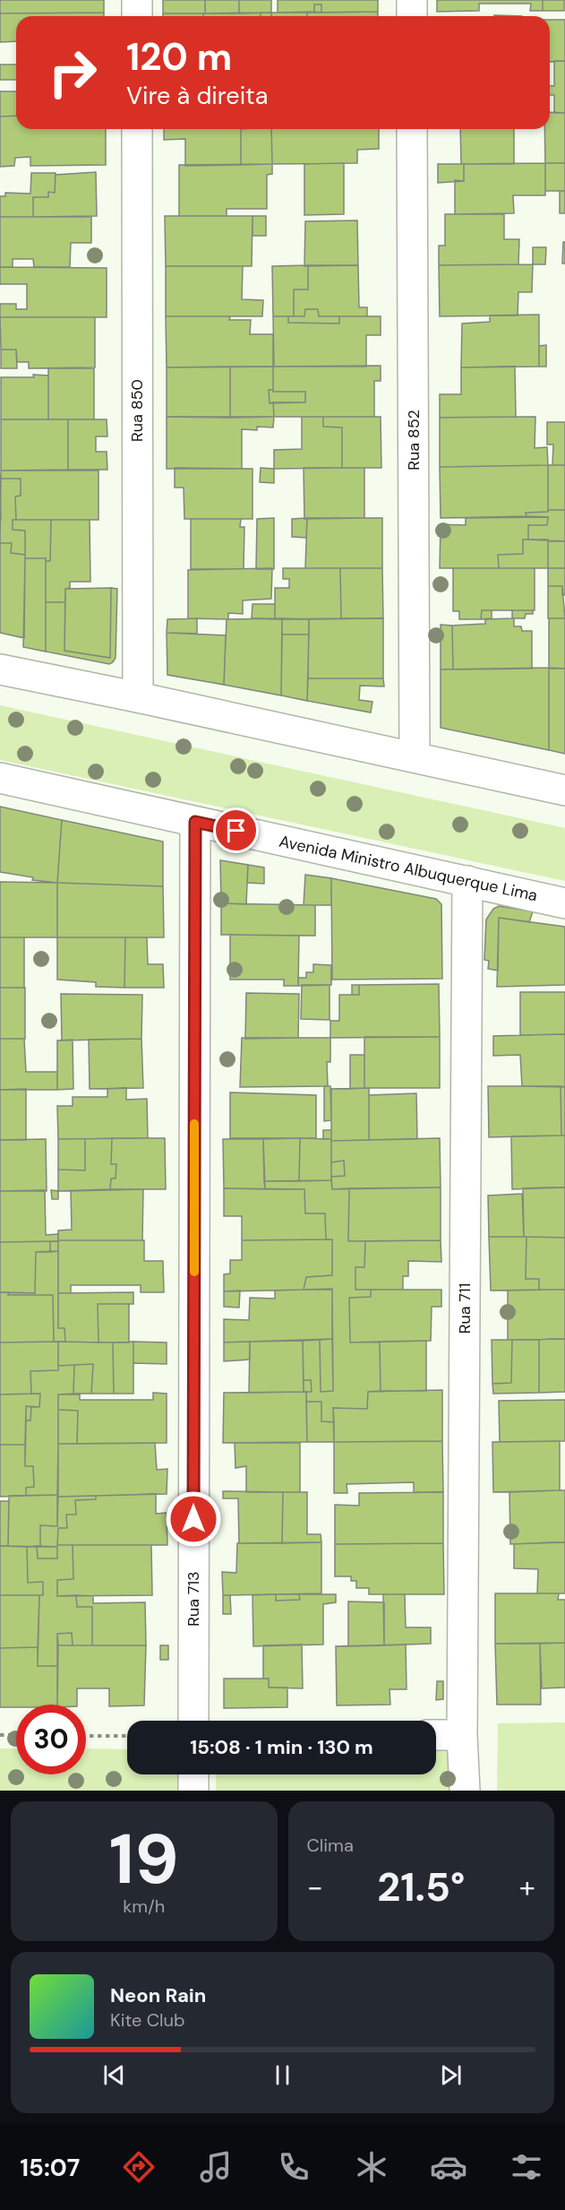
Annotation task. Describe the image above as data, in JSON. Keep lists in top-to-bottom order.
{
  "streets": {
    "street": [
      "Rua 850",
      "Rua 852",
      "Avenida Ministro Albuquerque Lima",
      "Rua 711",
      "Rua 713"
    ]
  },
  "crossings": [
    ["Avenida Ministro Albuquerque Lima", "Rua 711"],
    ["Avenida Ministro Albuquerque Lima", "Rua 713"]
  ],
  "page": {
    "turn": ["120 m", "Vire à direita"],
    "limit": "30",
    "trip": "15:08 · 1 min · 130 m",
    "tile": [
      ["19", "km/h"],
      "Clima"
    ],
    "heat": ["−", "21.5°", "+"],
    "song": ["Neon Rain", "Kite Club"],
    "tabs": "15:07"
  }
}
